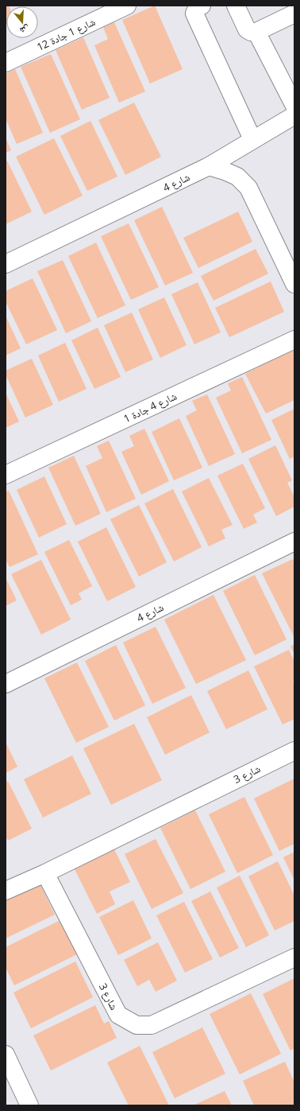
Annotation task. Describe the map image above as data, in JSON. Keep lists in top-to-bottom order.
{
  "streets": {
    "street": [
      "شارع 1 جادة 12",
      "شارع 4",
      "شارع 4 جادة 1",
      "شارع 3"
    ]
  },
  "north": "bottom"
}
